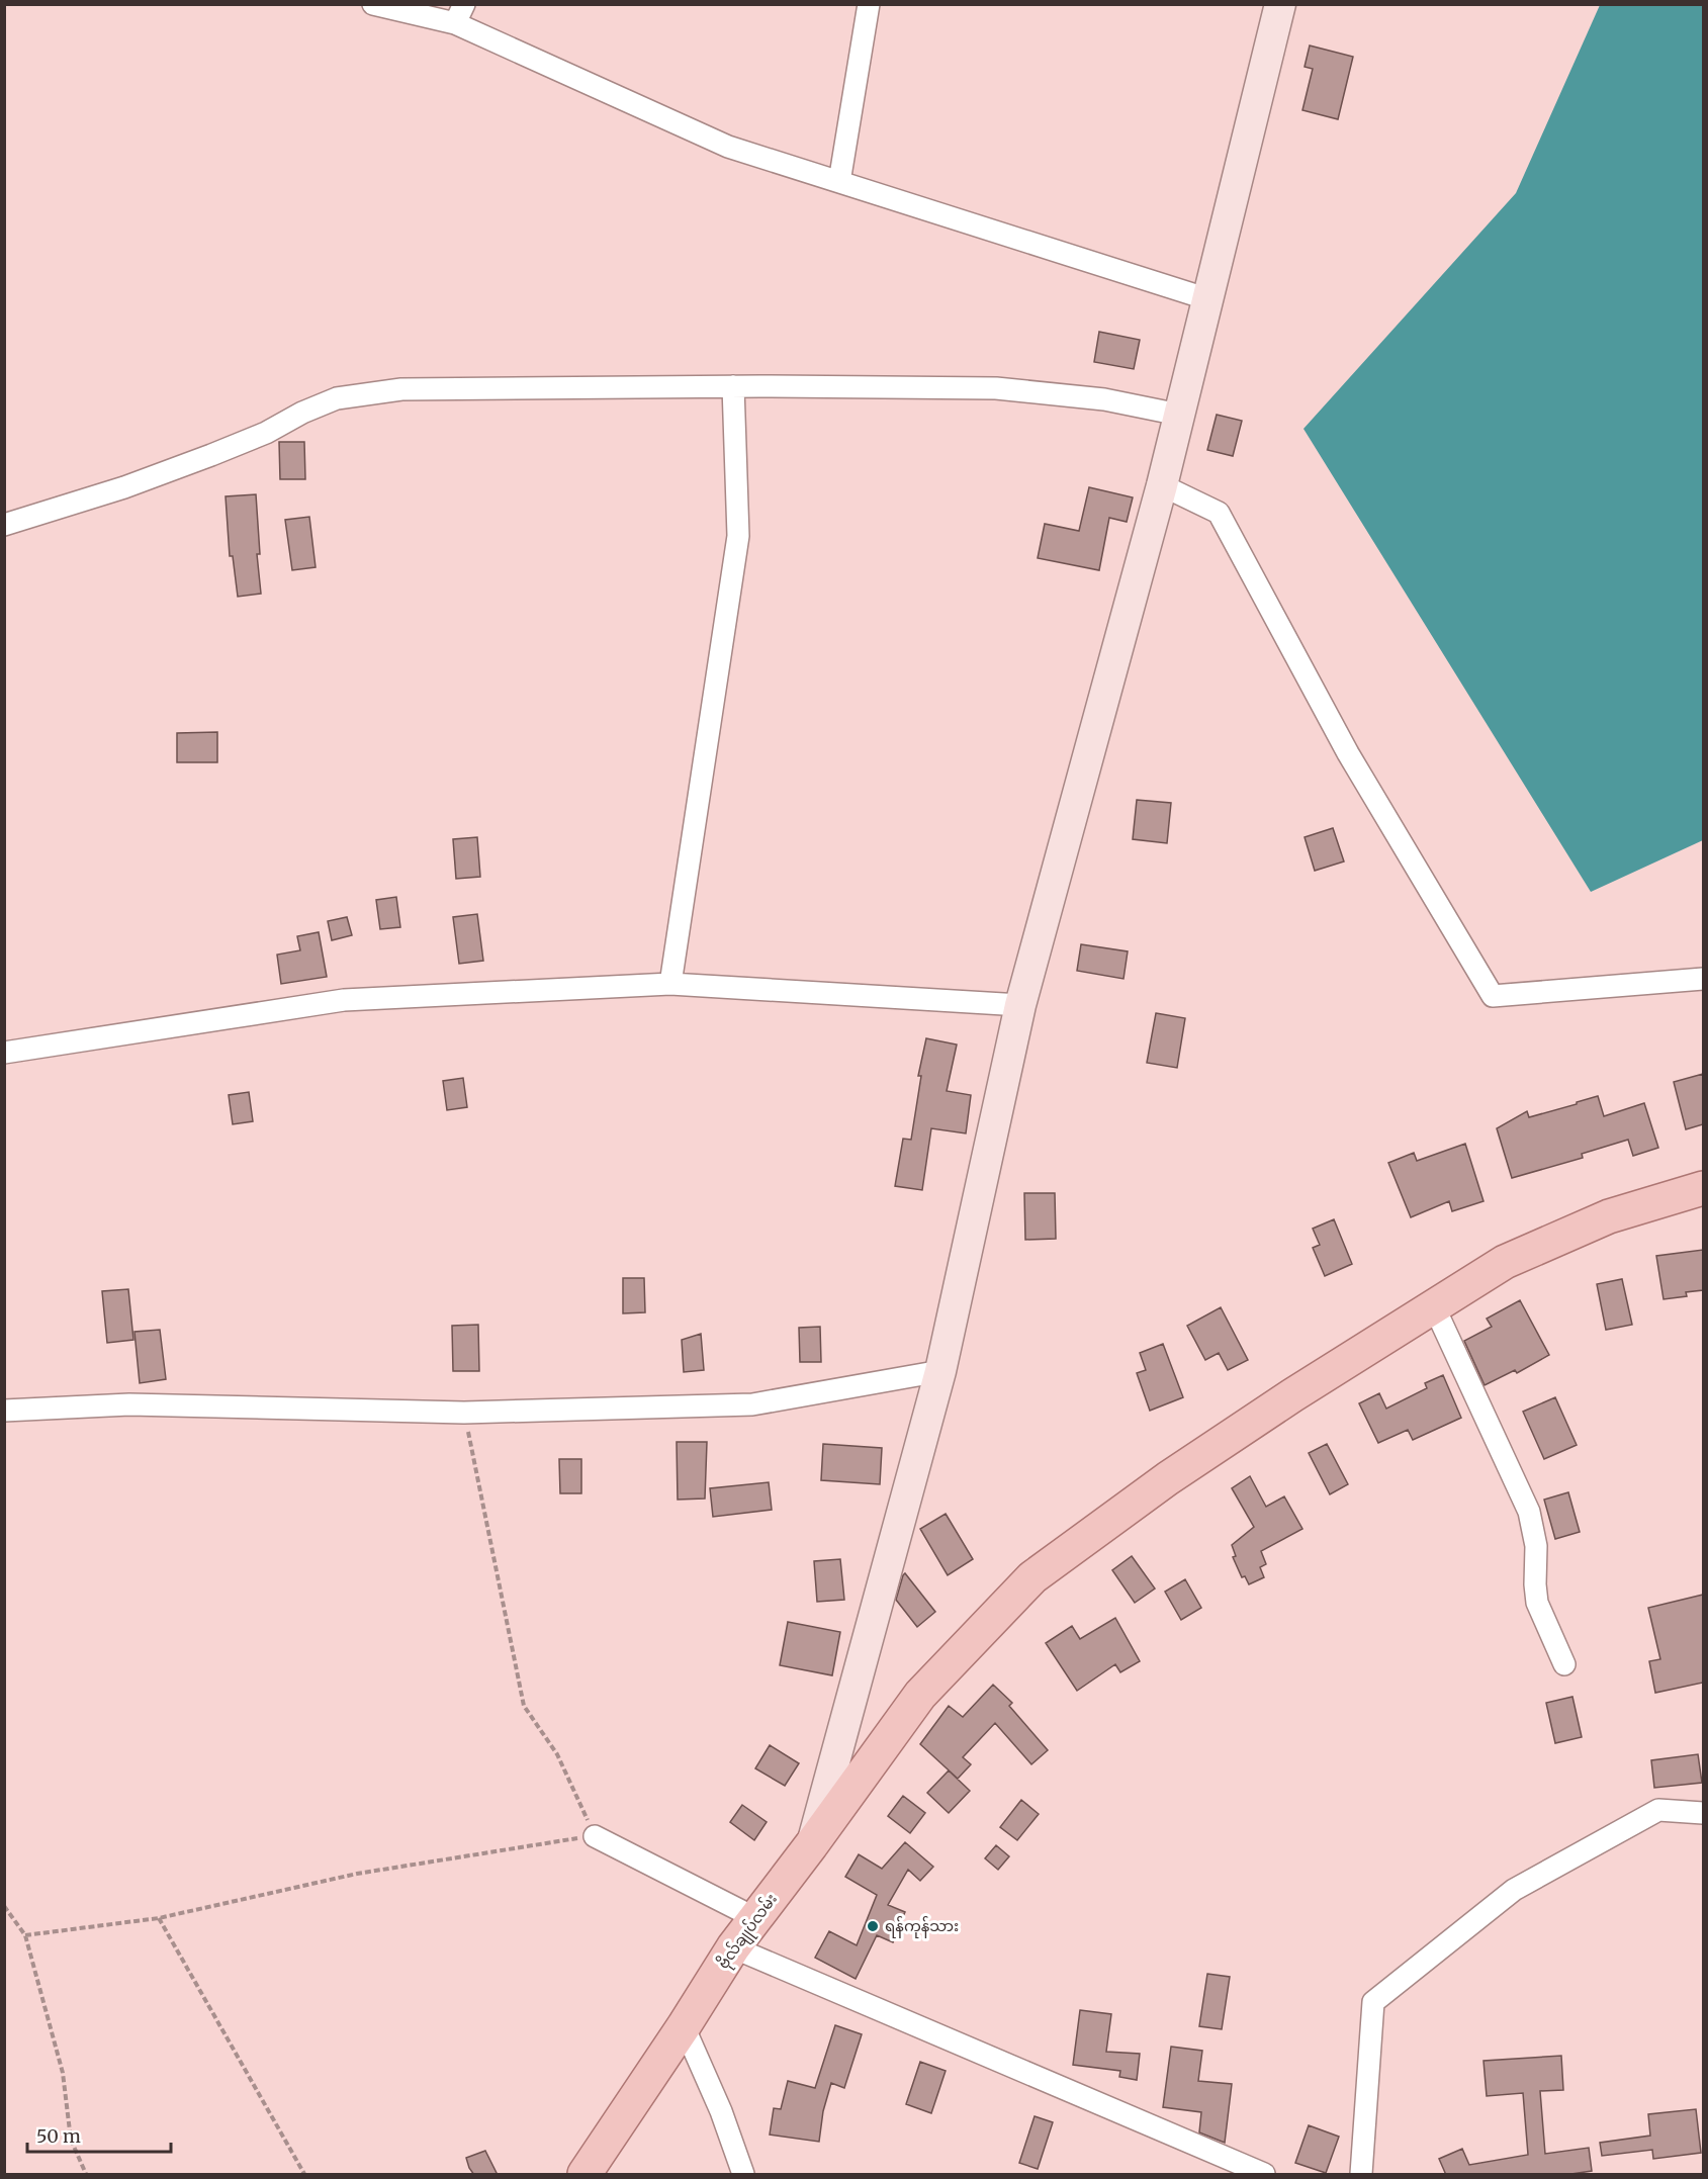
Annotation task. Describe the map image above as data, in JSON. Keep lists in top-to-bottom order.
{
  "streets": {
    "main road": ["ဗိုလ်ချုပ်လမ်း"]
  },
  "places": ["ရန်ကုန်သား"],
  "scale_bar": "50 m"
}
